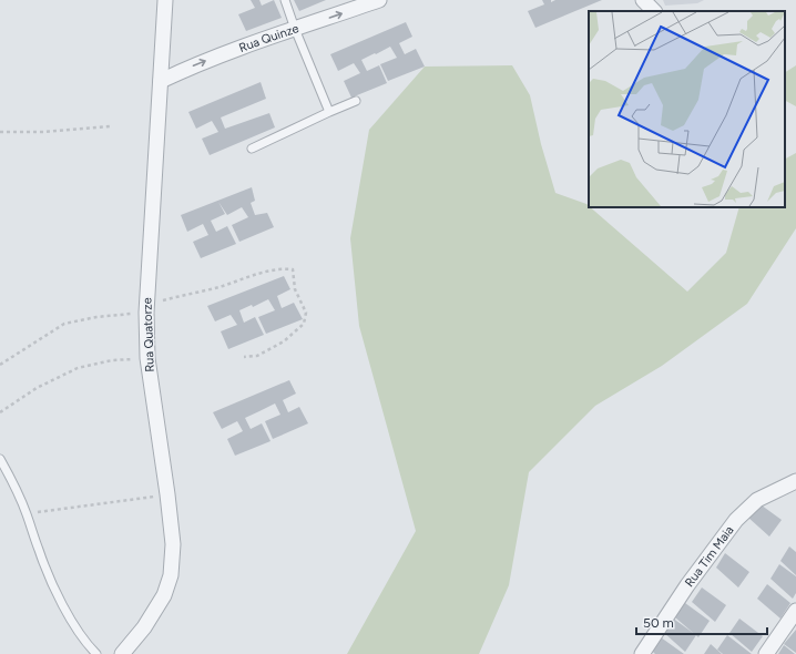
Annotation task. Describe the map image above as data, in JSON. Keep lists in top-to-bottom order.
{
  "streets": {
    "street": ["Rua Quinze", "Rua Quatorze", "Rua Tim Maia"]
  },
  "crossings": [
    ["Rua Quinze", "Rua Quatorze"]
  ],
  "one_way": ["Rua Quinze"],
  "scale_bar": "50 m"
}
